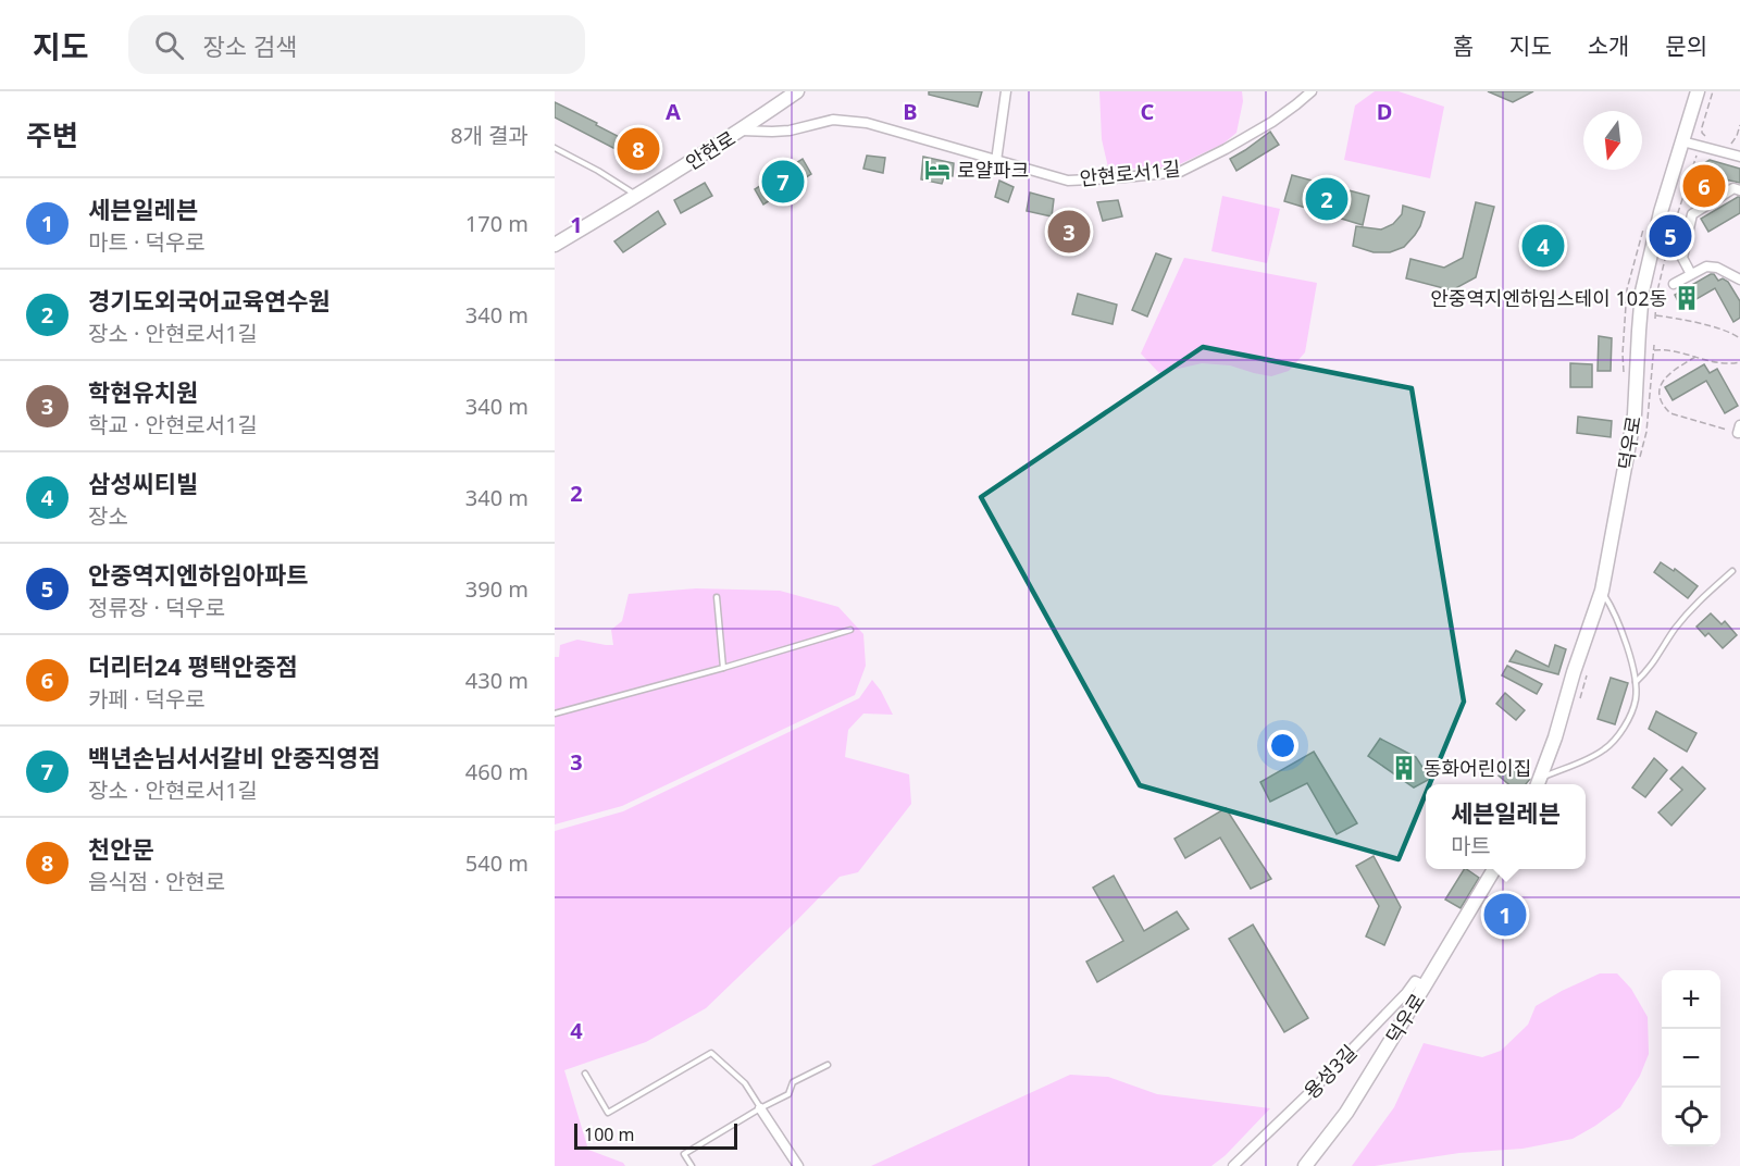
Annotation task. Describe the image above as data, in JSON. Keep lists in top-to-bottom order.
{
  "streets": {
    "street": [
      "안현로",
      "안현로서1길",
      "덕우로",
      "용성3길"
    ]
  },
  "crossings": [
    ["안현로", "안현로서1길"],
    ["덕우로", "용성3길"]
  ],
  "places": {
    "hotel": ["로얄파크"],
    "building": ["안중역지엔하임스테이 102동", "동화어린이집"]
  },
  "scale_bar": "100 m",
  "north": "bottom",
  "page": {
    "header": "지도",
    "search": "장소 검색",
    "nav": [
      "홈",
      "지도",
      "소개",
      "문의"
    ],
    "heading": ["주변", "8개 결과"],
    "pins": [
      "8",
      "7",
      "6",
      "2",
      "3",
      "5",
      "4",
      "1"
    ],
    "list": [
      {
        "mark": "1",
        "name": "세븐일레븐",
        "note": "마트 · 덕우로",
        "value": "170 m"
      },
      {
        "mark": "2",
        "name": "경기도외국어교육연수원",
        "note": "장소 · 안현로서1길",
        "value": "340 m"
      },
      {
        "mark": "3",
        "name": "학현유치원",
        "note": "학교 · 안현로서1길",
        "value": "340 m"
      },
      {
        "mark": "4",
        "name": "삼성씨티빌",
        "note": "장소",
        "value": "340 m"
      },
      {
        "mark": "5",
        "name": "안중역지엔하임아파트",
        "note": "정류장 · 덕우로",
        "value": "390 m"
      },
      {
        "mark": "6",
        "name": "더리터24 평택안중점",
        "note": "카페 · 덕우로",
        "value": "430 m"
      },
      {
        "mark": "7",
        "name": "백년손님서서갈비 안중직영점",
        "note": "장소 · 안현로서1길",
        "value": "460 m"
      },
      {
        "mark": "8",
        "name": "천안문",
        "note": "음식점 · 안현로",
        "value": "540 m"
      }
    ],
    "popup": ["세븐일레븐", "마트"],
    "map_buttons": ["+", "−"],
    "scale": "100 m"
  },
  "grid": {
    "columns": [
      "A",
      "B",
      "C",
      "D"
    ],
    "rows": [
      "1",
      "2",
      "3",
      "4"
    ]
  }
}
